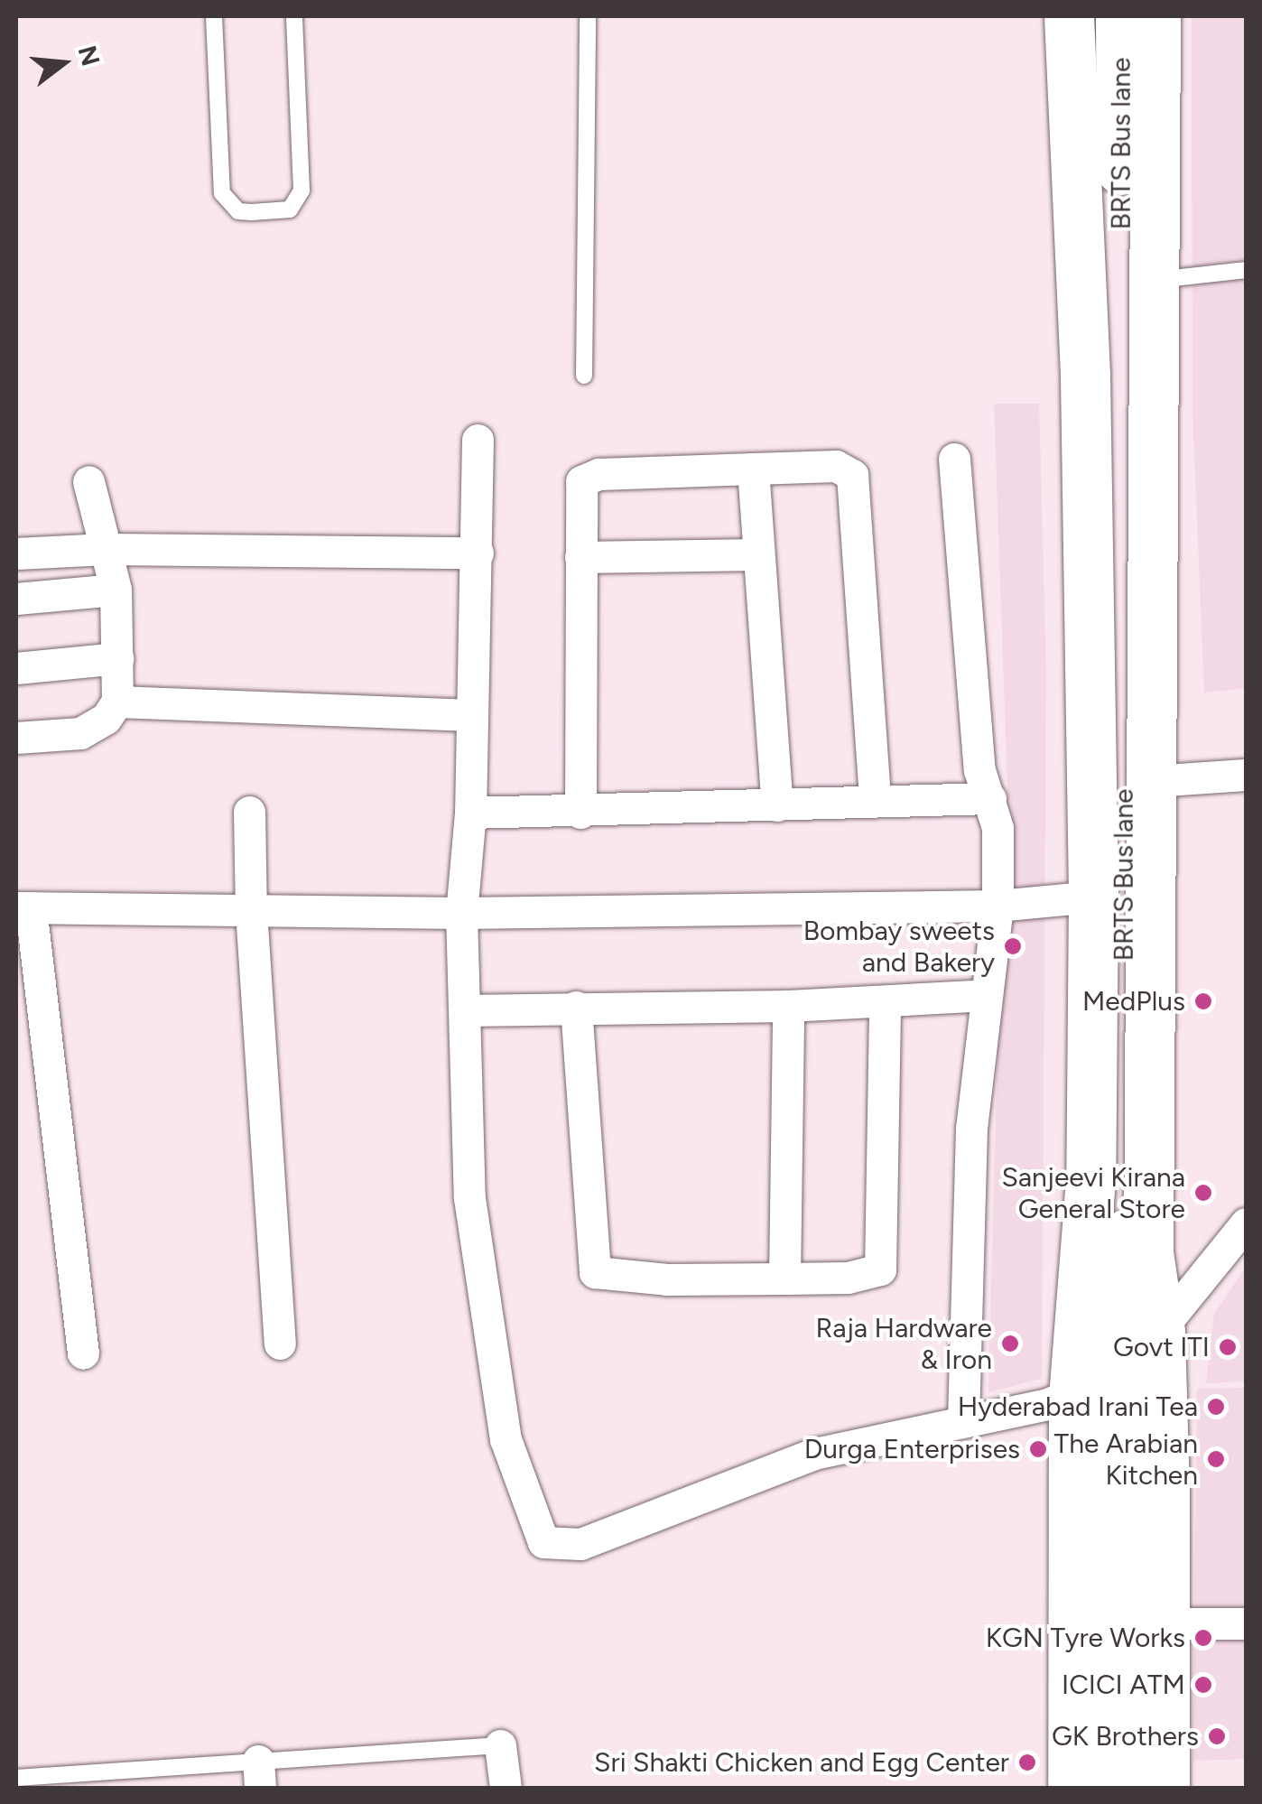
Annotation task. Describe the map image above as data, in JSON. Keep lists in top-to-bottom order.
{
  "streets": {
    "main road": ["BRTS Bus lane"]
  },
  "places": [
    "Bombay sweets and Bakery",
    "MedPlus",
    "Sanjeevi Kirana General Store",
    "Raja Hardware & Iron",
    "Govt ITI",
    "Hyderabad Irani Tea",
    "Durga Enterprises",
    "The Arabian Kitchen",
    "KGN Tyre Works",
    "ICICI ATM",
    "GK Brothers",
    "Sri Shakti Chicken and Egg Center"
  ],
  "north": "right"
}
